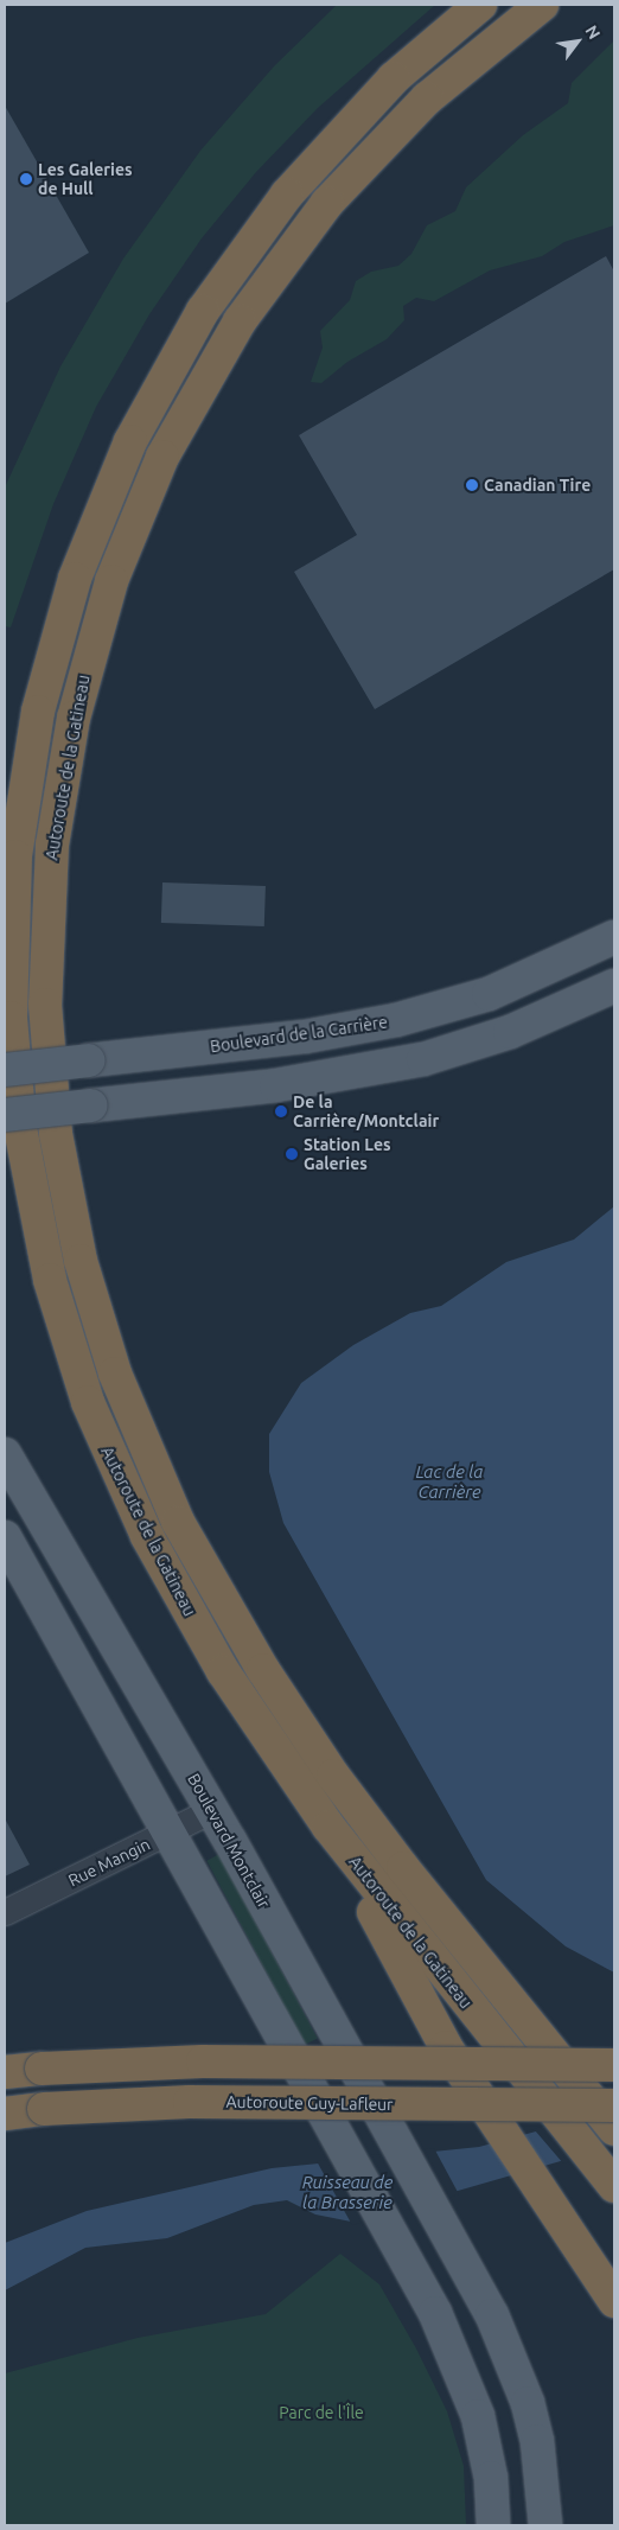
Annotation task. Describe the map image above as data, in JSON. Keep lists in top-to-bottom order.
{
  "streets": {
    "highway": ["Autoroute de la Gatineau", "Autoroute Guy-Lafleur"],
    "main road": ["Boulevard de la Carrière", "Boulevard Montclair"],
    "street": ["Rue Mangin"]
  },
  "crossings": [
    ["Boulevard Montclair", "Rue Mangin"]
  ],
  "water": ["Lac de la Carrière", "Ruisseau de la Brasserie"],
  "parks": ["Parc de l'Île"],
  "places": [
    "Les Galeries de Hull",
    "Canadian Tire",
    "De la Carrière/Montclair",
    "Station Les Galeries"
  ],
  "north": "top right"
}
